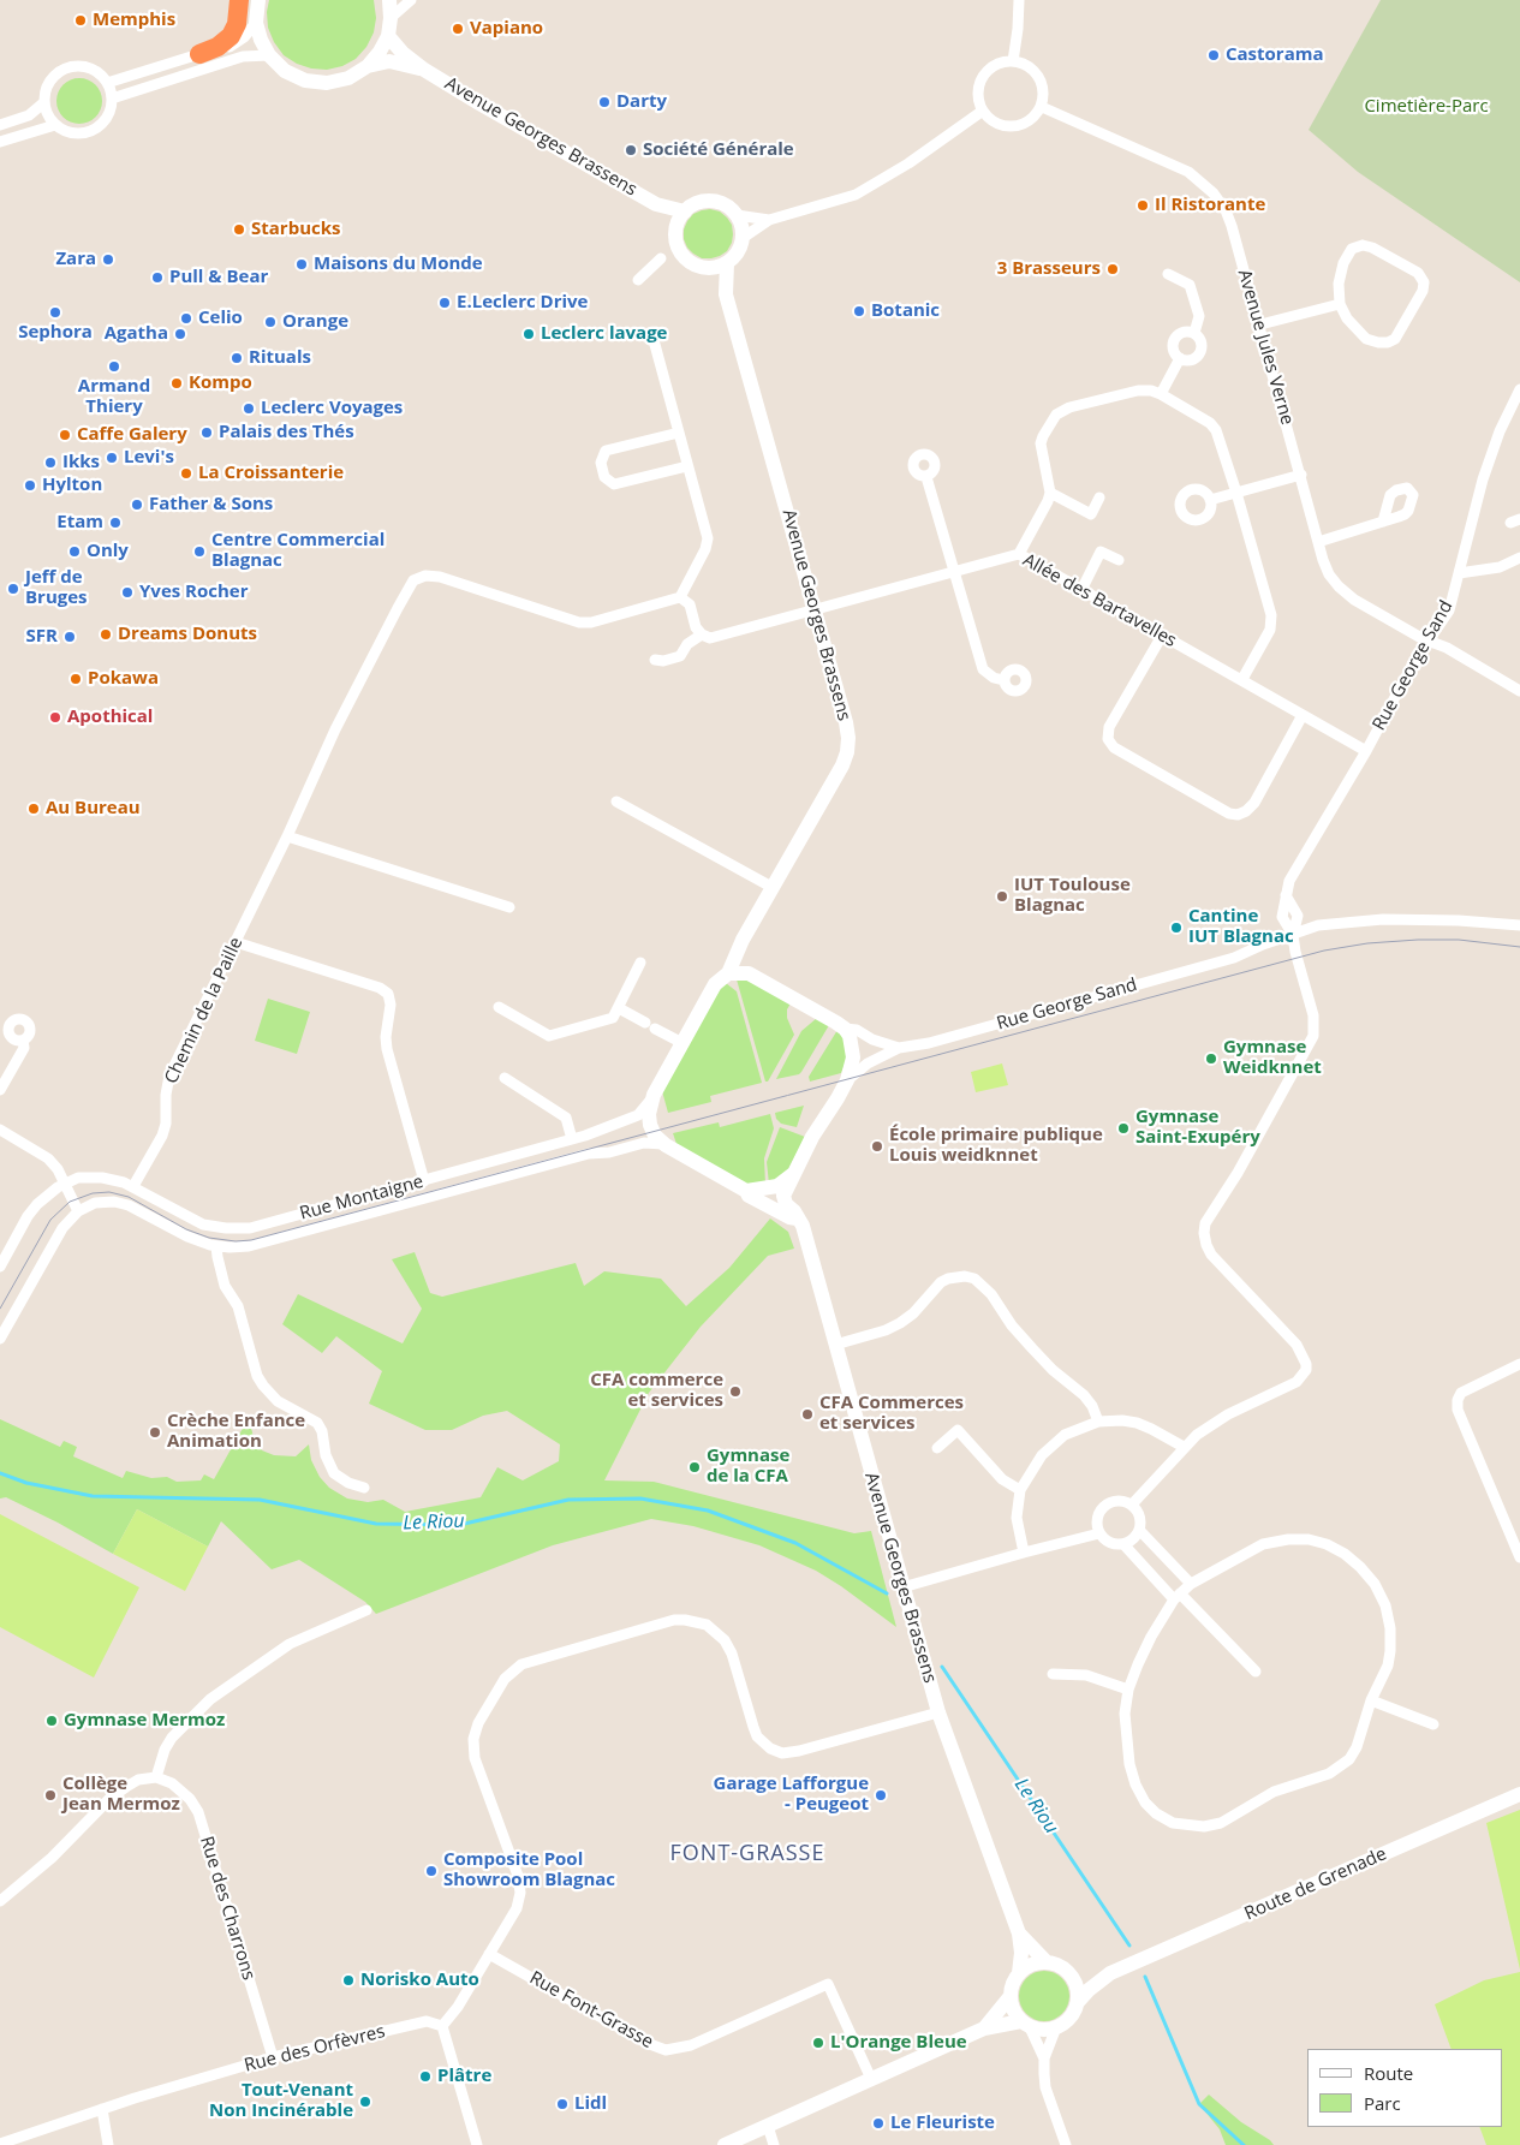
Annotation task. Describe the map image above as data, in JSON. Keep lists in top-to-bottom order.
{
  "streets": {
    "street": [
      "Avenue Georges Brassens",
      "Avenue Jules Verne",
      "Allée des Bartavelles",
      "Rue George Sand",
      "Chemin de la Paille",
      "Rue Montaigne",
      "Route de Grenade",
      "Rue des Charrons",
      "Rue Font-Grasse",
      "Rue des Orfèvres"
    ]
  },
  "crossings": [
    ["Avenue Georges Brassens", "Allée des Bartavelles"],
    ["Avenue Georges Brassens", "Rue George Sand"],
    ["Avenue Georges Brassens", "Rue Montaigne"],
    ["Avenue Jules Verne", "Rue George Sand"],
    ["Allée des Bartavelles", "Rue George Sand"],
    ["Rue George Sand", "Rue Montaigne"],
    ["Chemin de la Paille", "Rue Montaigne"],
    ["Rue des Charrons", "Rue des Orfèvres"]
  ],
  "districts": ["FONT-GRASSE"],
  "water": ["Le Riou"],
  "parks": ["Cimetière-Parc"],
  "places": [
    "Memphis",
    "Vapiano",
    "Castorama",
    "Darty",
    "Société Générale",
    "Il Ristorante",
    "Starbucks",
    "Zara",
    "Maisons du Monde",
    "3 Brasseurs",
    "Pull & Bear",
    "E.Leclerc Drive",
    "Botanic",
    "Sephora",
    "Celio",
    "Orange",
    "Agatha",
    "Leclerc lavage",
    "Rituals",
    "Armand Thiery",
    "Kompo",
    "Leclerc Voyages",
    "Palais des Thés",
    "Caffe Galery",
    "Levi's",
    "Ikks",
    "La Croissanterie",
    "Hylton",
    "Father & Sons",
    "Etam",
    "Only",
    "Centre Commercial Blagnac",
    "Jeff de Bruges",
    "Yves Rocher",
    "Dreams Donuts",
    "SFR",
    "Pokawa",
    "Apothical",
    "Au Bureau",
    "IUT Toulouse Blagnac",
    "Cantine IUT Blagnac",
    "Gymnase Weidknnet",
    "Gymnase Saint-Exupéry",
    "École primaire publique Louis weidknnet",
    "CFA commerce et services",
    "CFA Commerces et services",
    "Crèche Enfance Animation",
    "Gymnase de la CFA",
    "Gymnase Mermoz",
    "Collège Jean Mermoz",
    "Garage Lafforgue - Peugeot",
    "Composite Pool Showroom Blagnac",
    "Norisko Auto",
    "L'Orange Bleue",
    "Plâtre",
    "Tout-Venant Non Incinérable",
    "Lidl",
    "Le Fleuriste"
  ],
  "legend": ["Route", "Parc"]
}
